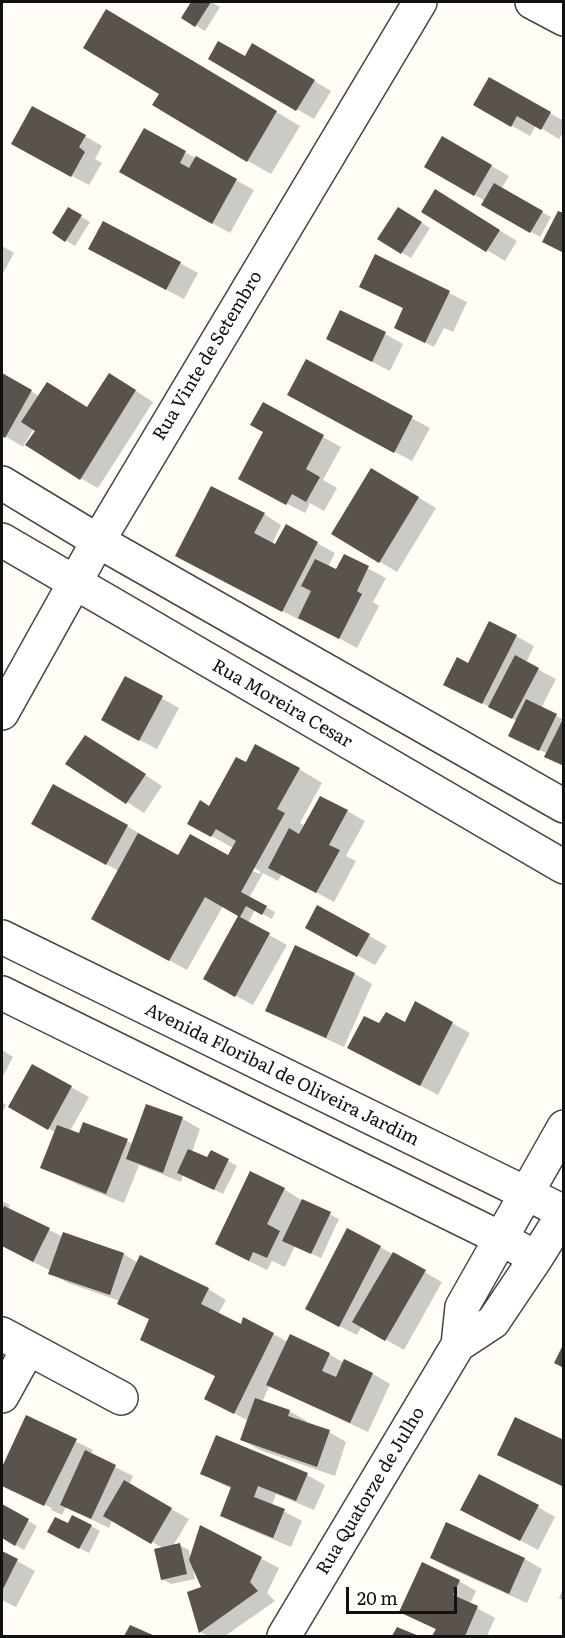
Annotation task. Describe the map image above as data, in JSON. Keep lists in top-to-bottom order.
{
  "streets": {
    "street": [
      "Rua Vinte de Setembro",
      "Rua Moreira Cesar",
      "Avenida Floribal de Oliveira Jardim",
      "Rua Quatorze de Julho"
    ]
  },
  "crossings": [
    ["Rua Vinte de Setembro", "Rua Moreira Cesar"],
    ["Avenida Floribal de Oliveira Jardim", "Rua Quatorze de Julho"]
  ],
  "scale_bar": "20 m"
}
